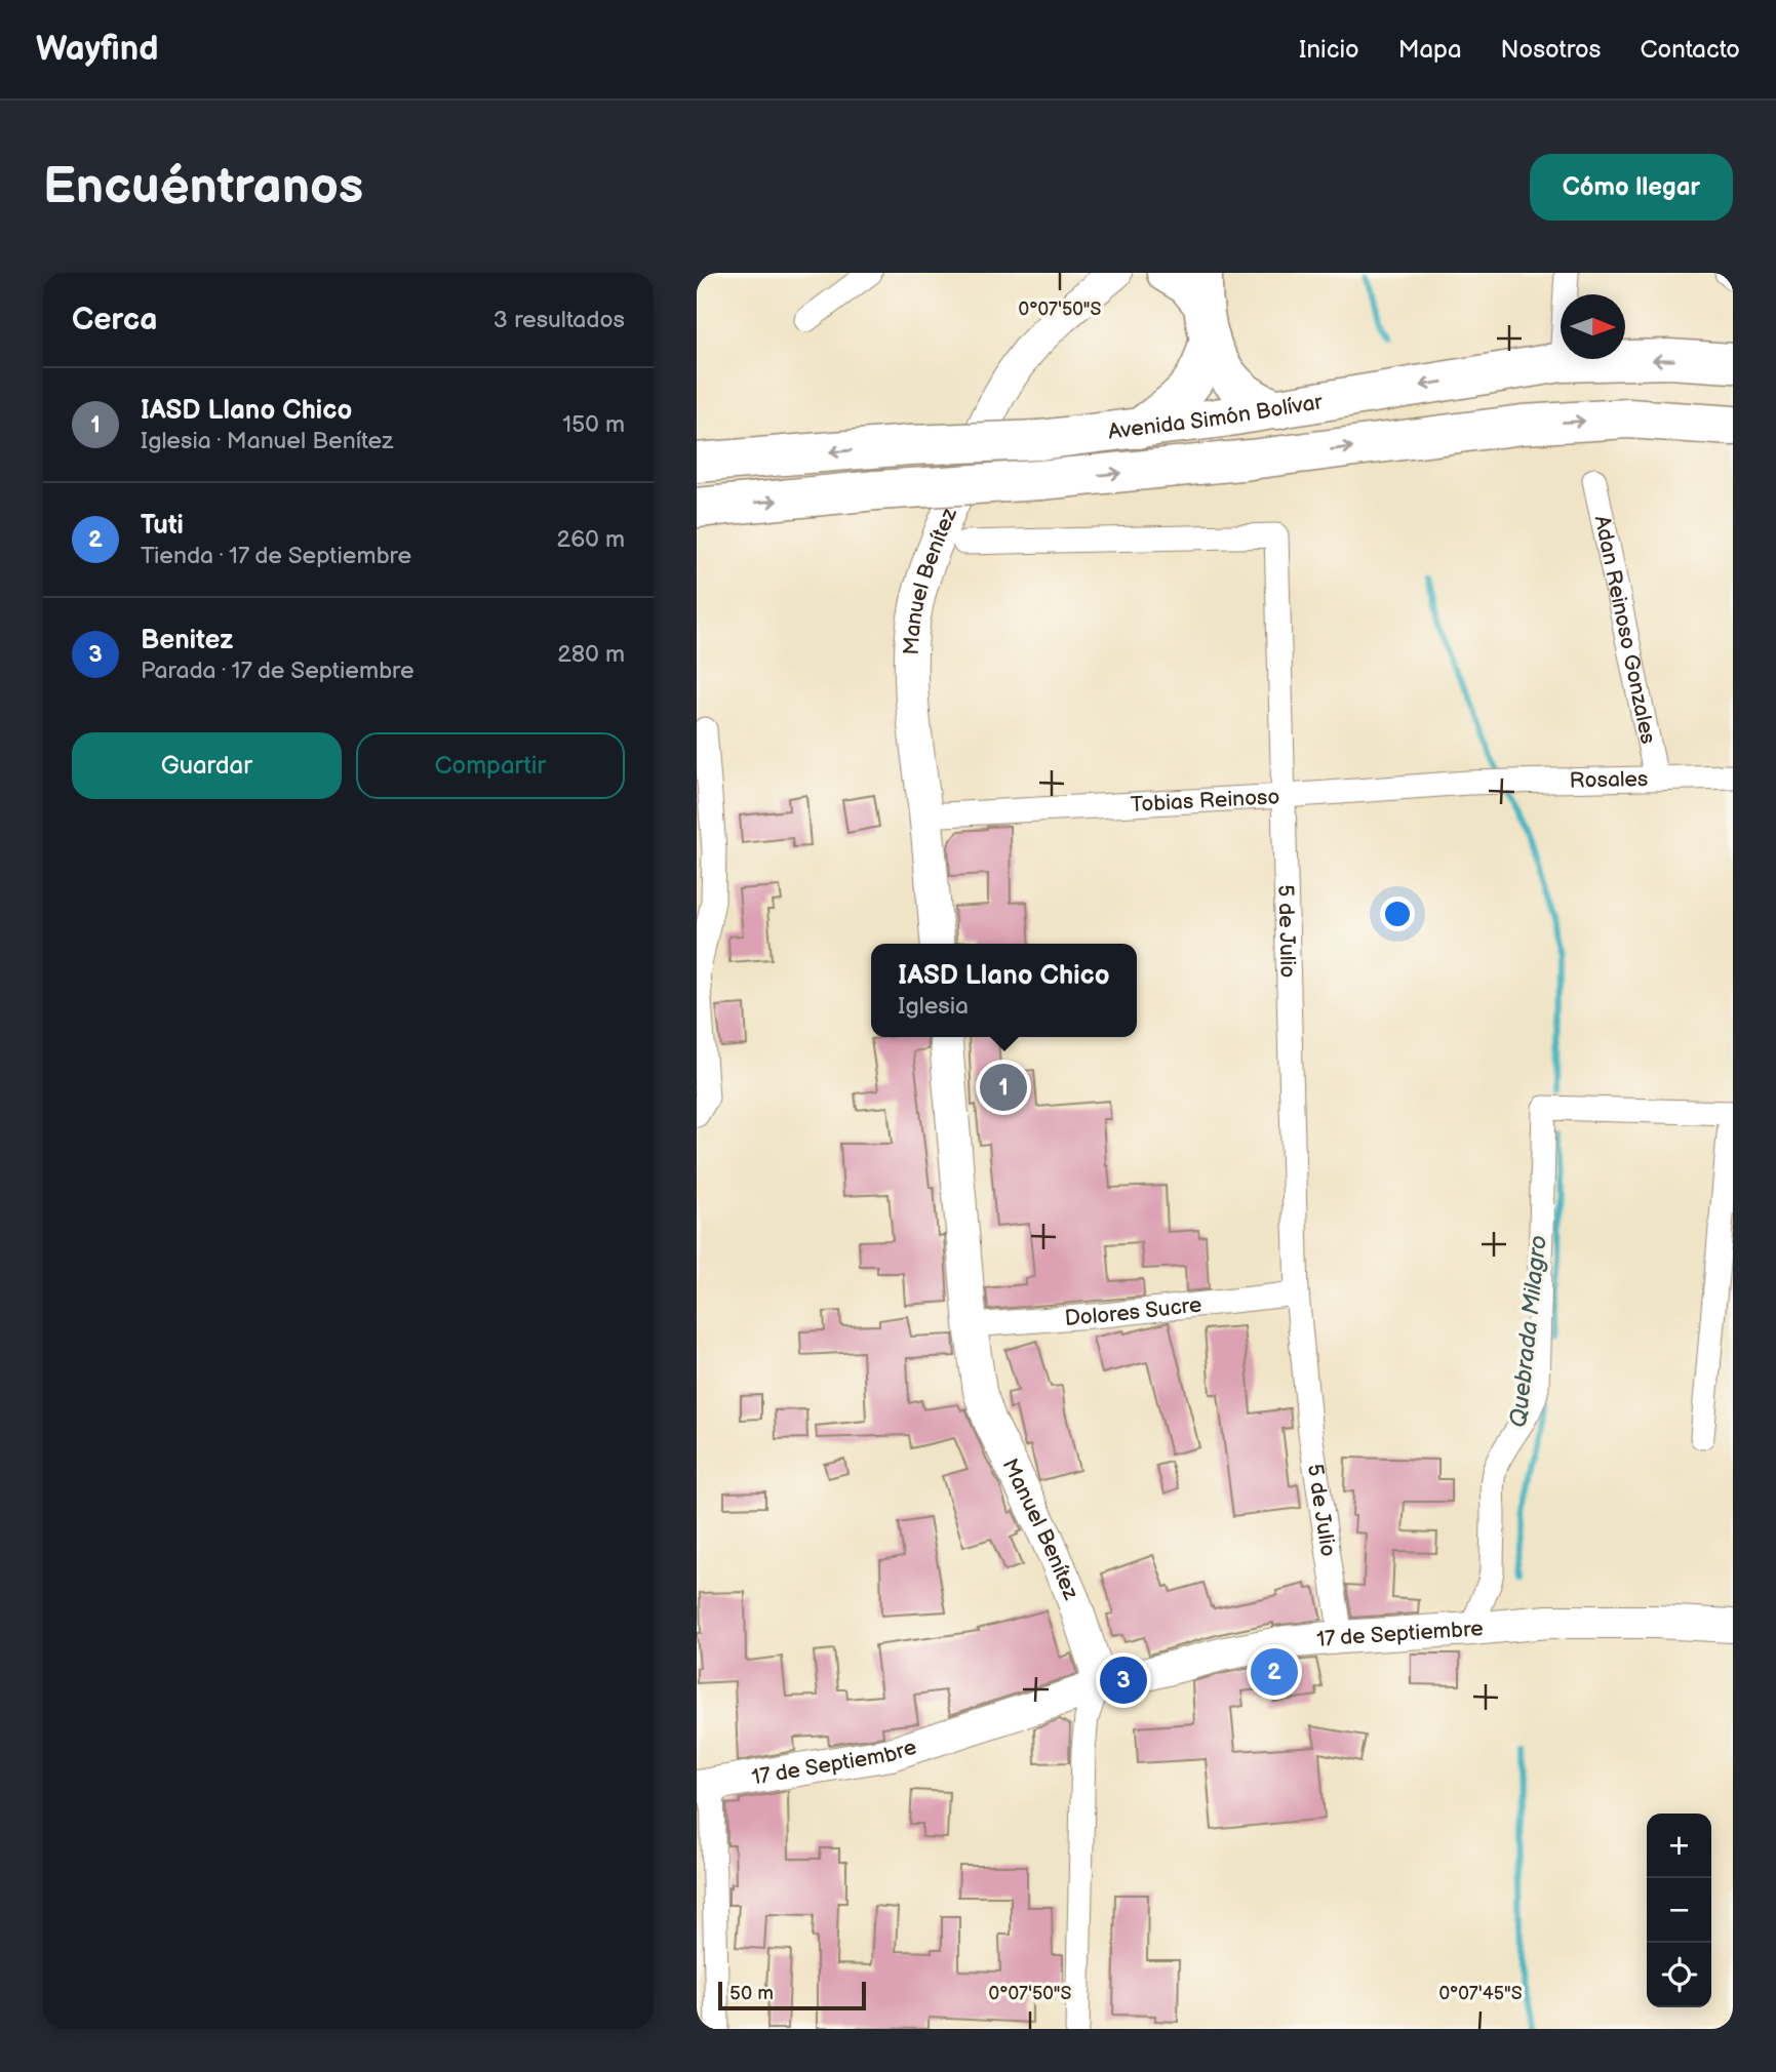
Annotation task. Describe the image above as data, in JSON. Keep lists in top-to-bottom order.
{
  "streets": {
    "highway": ["Avenida Simón Bolívar"],
    "street": [
      "Manuel Benítez",
      "Adan Reinoso Gonzales",
      "Rosales",
      "Tobias Reinoso",
      "5 de Julio",
      "Dolores Sucre",
      "17 de Septiembre"
    ]
  },
  "crossings": [
    ["Manuel Benítez", "Tobias Reinoso"],
    ["Manuel Benítez", "Dolores Sucre"],
    ["Manuel Benítez", "17 de Septiembre"],
    ["Adan Reinoso Gonzales", "Rosales"],
    ["Rosales", "Tobias Reinoso"],
    ["Tobias Reinoso", "5 de Julio"],
    ["5 de Julio", "Dolores Sucre"],
    ["5 de Julio", "17 de Septiembre"]
  ],
  "water": ["Quebrada Milagro"],
  "scale_bar": "50 m",
  "north": "right",
  "page": {
    "header": "Wayfind",
    "nav": [
      "Inicio",
      "Mapa",
      "Nosotros",
      "Contacto"
    ],
    "buttons": [
      "Cómo llegar",
      ["Guardar", "Compartir"]
    ],
    "title": "Encuéntranos",
    "heading": ["Cerca", "3 resultados"],
    "list": [
      {
        "mark": "1",
        "name": "IASD Llano Chico",
        "note": "Iglesia · Manuel Benítez",
        "value": "150 m"
      },
      {
        "mark": "2",
        "name": "Tuti",
        "note": "Tienda · 17 de Septiembre",
        "value": "260 m"
      },
      {
        "mark": "3",
        "name": "Benitez",
        "note": "Parada · 17 de Septiembre",
        "value": "280 m"
      }
    ],
    "popup": ["IASD Llano Chico", "Iglesia"],
    "pins": ["1", "2", "3"],
    "map_buttons": ["+", "−"],
    "scale": "50 m"
  },
  "coordinates": ["0°07'50\"S", "0°07'45\"S"]
}
